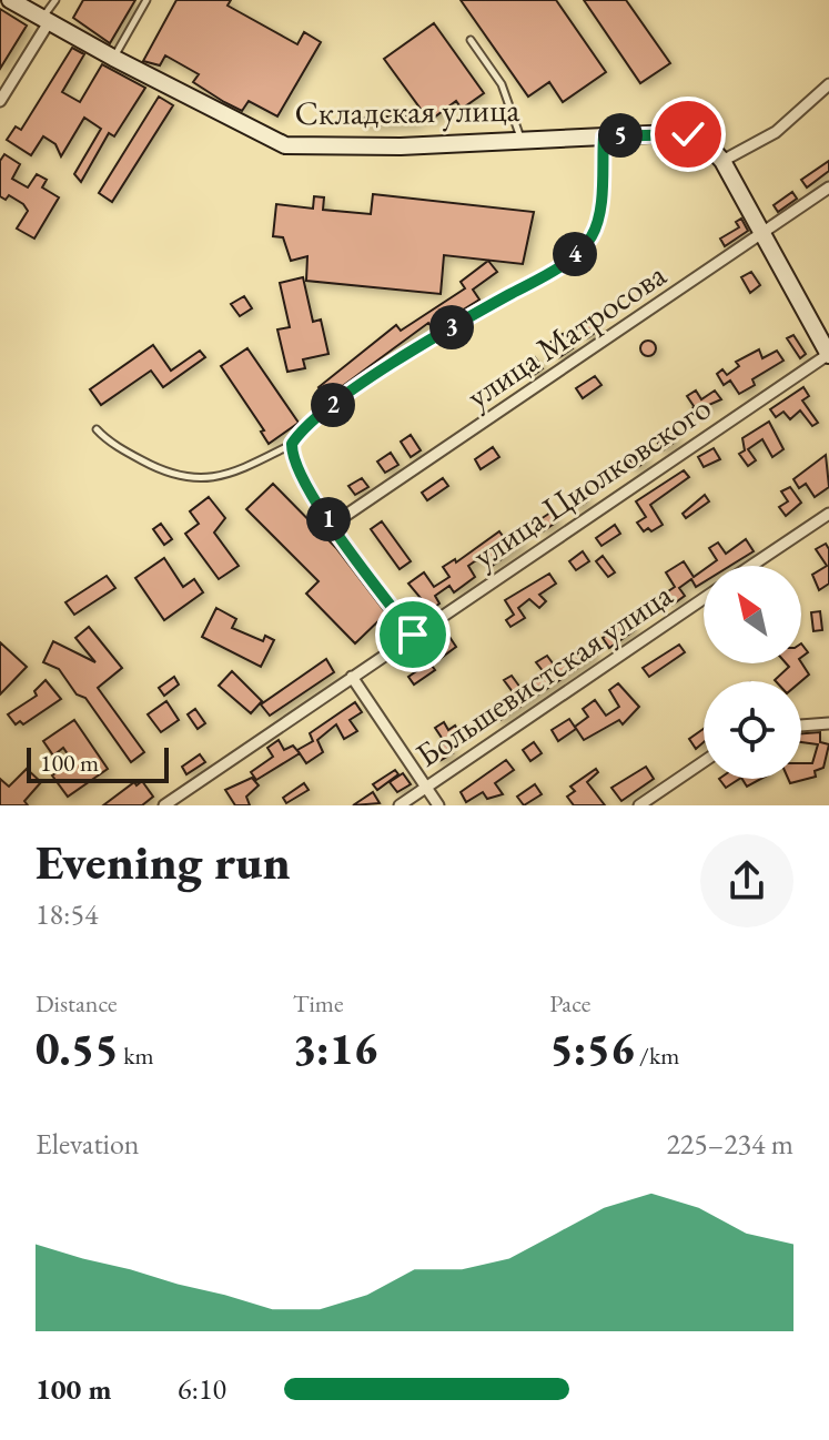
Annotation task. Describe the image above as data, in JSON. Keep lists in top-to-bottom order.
{
  "streets": {
    "street": [
      "Складская улица",
      "улица Матросова",
      "улица Циолковского",
      "Большевистская улица"
    ]
  },
  "scale_bar": "100 m",
  "north": "top left",
  "page": {
    "pins": [
      "5",
      "4",
      "3",
      "2",
      "1"
    ],
    "scale": "100 m",
    "heading": ["Evening run", "18:54"],
    "stats": [
      ["Distance", "0.55 km"],
      ["Time", "3:16"],
      ["Pace", "5:56 /km"]
    ],
    "chart": ["Elevation", "225–234 m"],
    "list": [
      {
        "name": "100 m",
        "note": "6:10"
      }
    ]
  }
}
